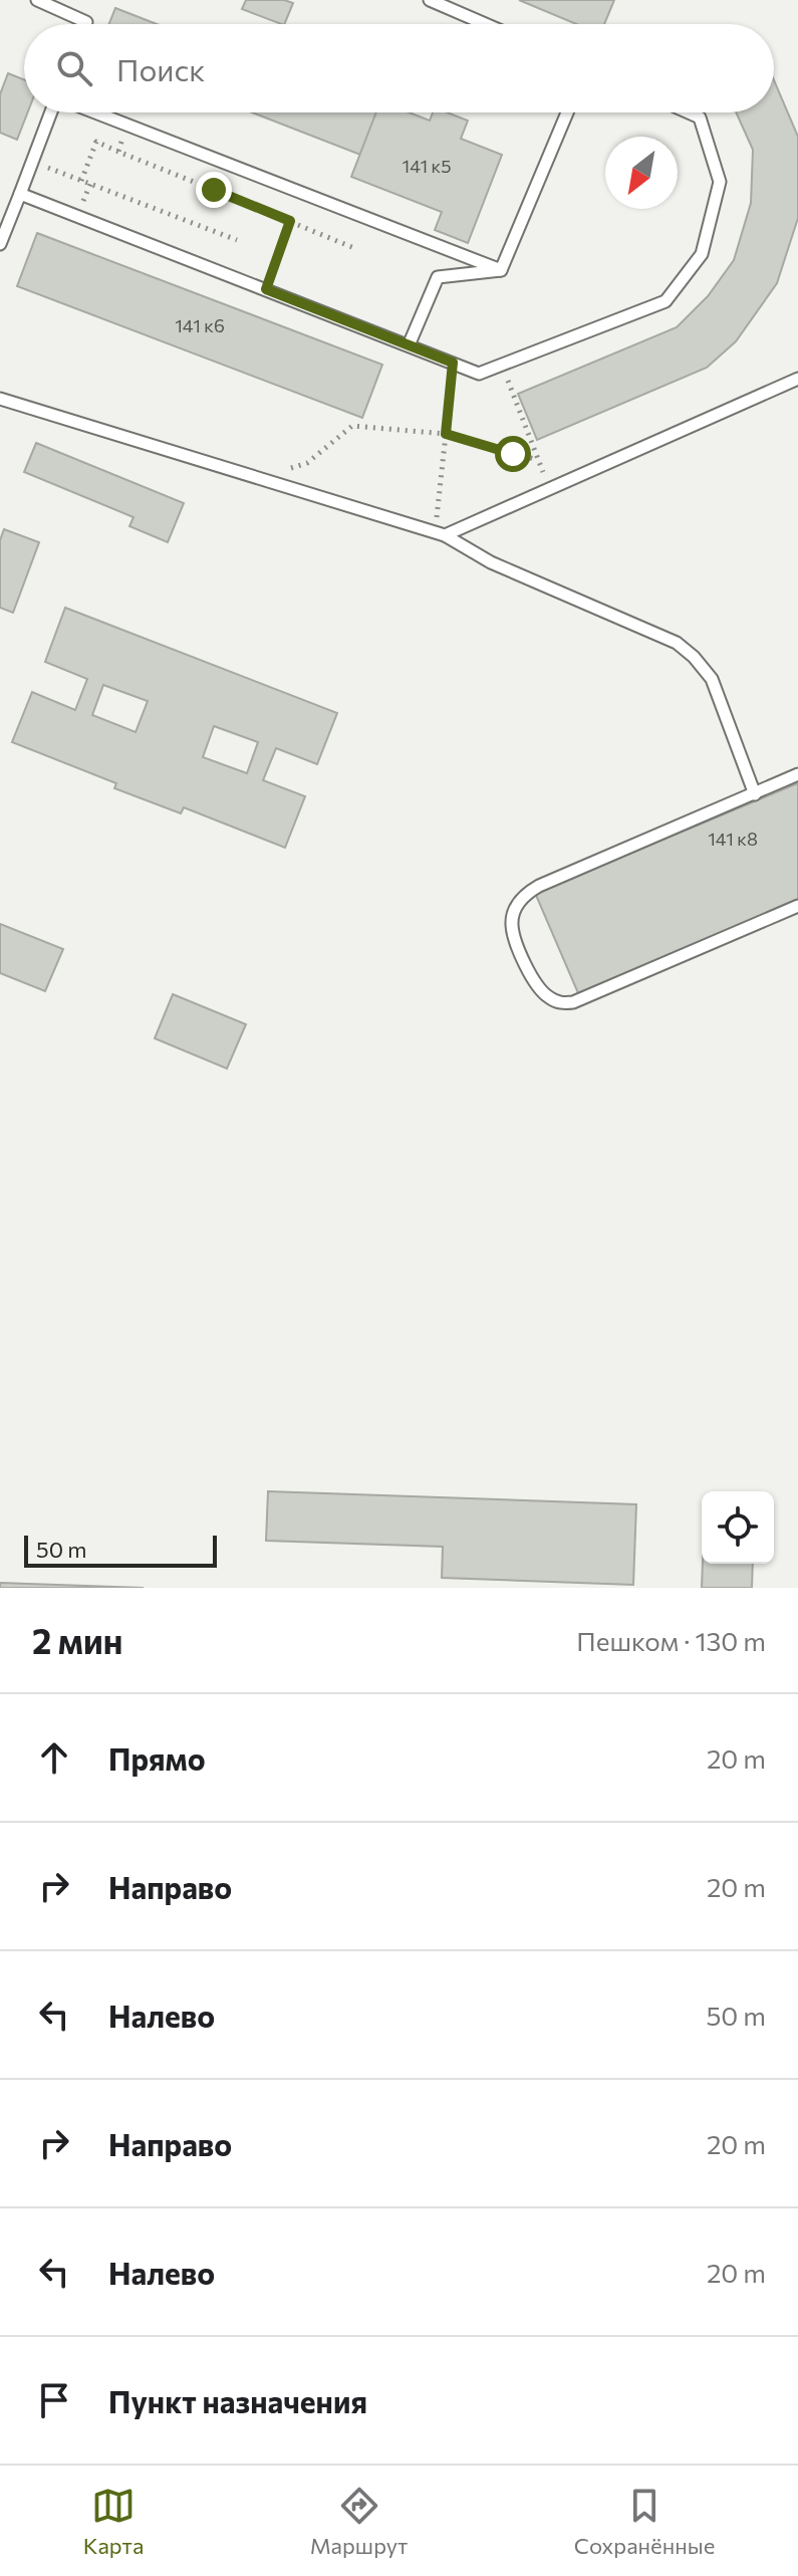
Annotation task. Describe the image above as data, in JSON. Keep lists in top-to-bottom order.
{
  "house_numbers": ["141 к5", "141 к6", "141 к8"],
  "scale_bar": "50 m",
  "north": "bottom left",
  "page": {
    "search": "Поиск",
    "scale": "50 m",
    "heading": ["2 мин", "Пешком · 130 m"],
    "list": [
      ["Прямо", "20 m"],
      ["Направо", "20 m"],
      ["Налево", "50 m"],
      ["Направо", "20 m"],
      ["Налево", "20 m"],
      "Пункт назначения"
    ],
    "nav": ["Карта", "Маршрут", "Сохранённые"]
  }
}
